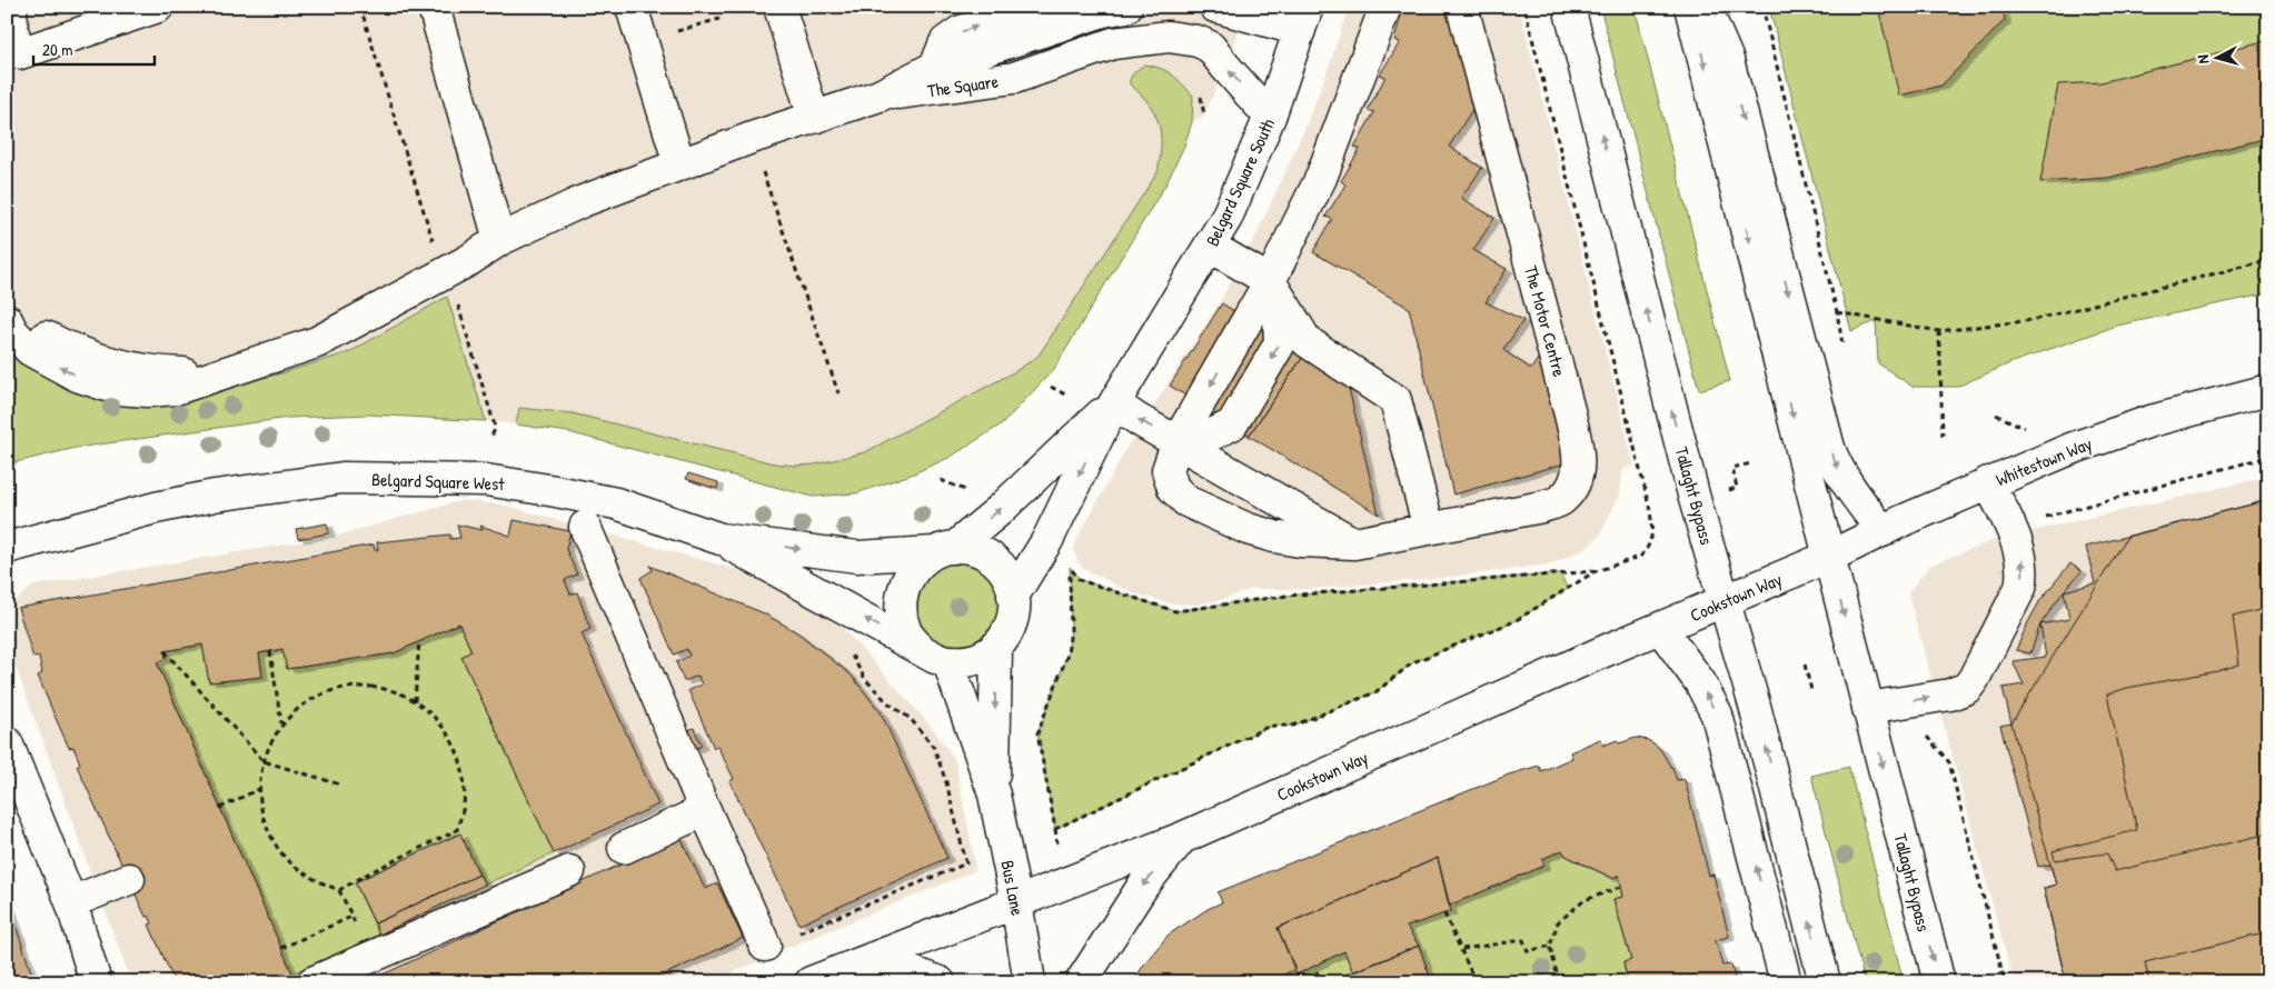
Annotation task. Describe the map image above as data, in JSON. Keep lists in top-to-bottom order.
{
  "streets": {
    "street": [
      "The Square",
      "Belgard Square South",
      "The Motor Centre",
      "Whitestown Way",
      "Belgard Square West",
      "Tallaght Bypass",
      "Cookstown Way",
      "Bus Lane"
    ]
  },
  "crossings": [
    ["The Square", "Belgard Square South"],
    ["Belgard Square South", "Belgard Square West"],
    ["Belgard Square South", "Bus Lane"],
    ["Whitestown Way", "Tallaght Bypass"],
    ["Whitestown Way", "Cookstown Way"],
    ["Belgard Square West", "Bus Lane"],
    ["Tallaght Bypass", "Cookstown Way"],
    ["Cookstown Way", "Bus Lane"]
  ],
  "scale_bar": "20 m",
  "north": "left"
}
